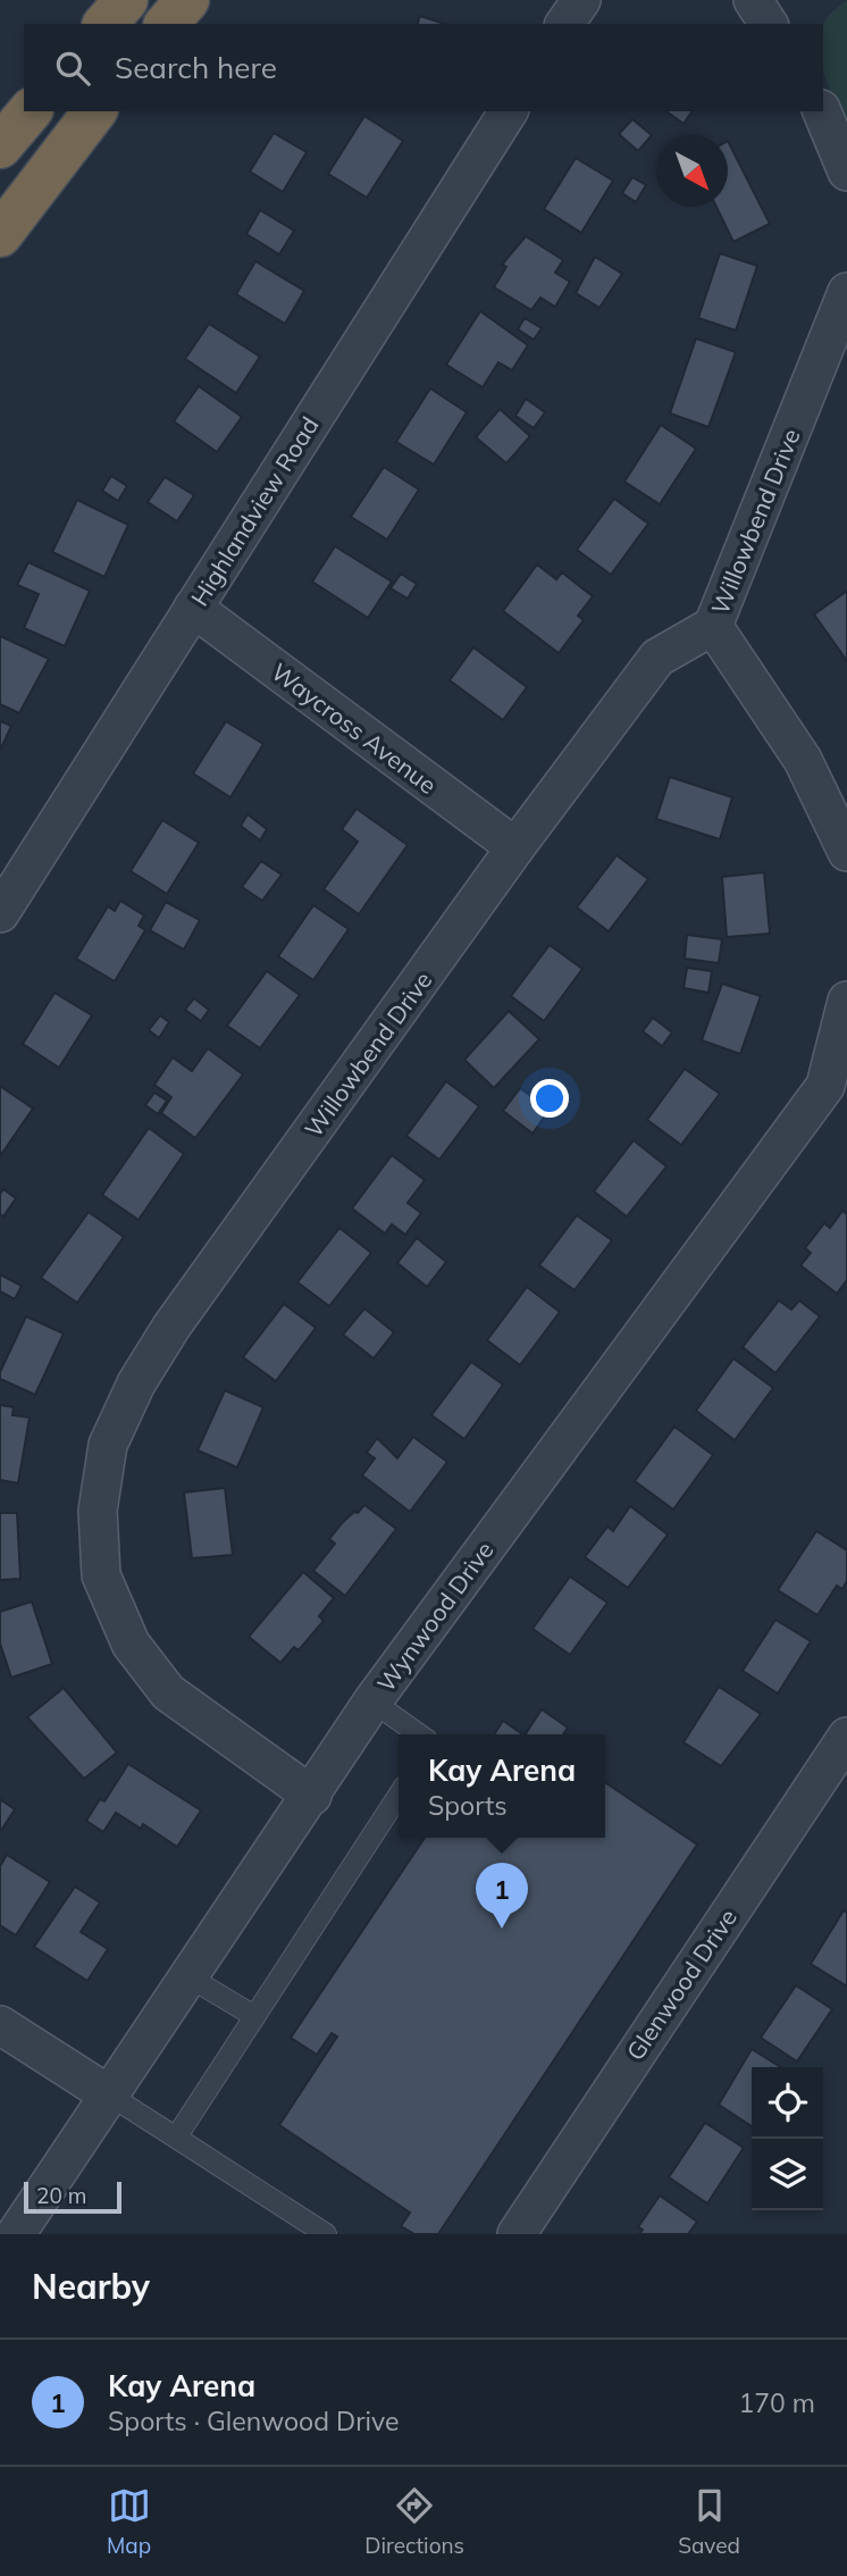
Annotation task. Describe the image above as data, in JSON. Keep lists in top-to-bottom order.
{
  "streets": {
    "street": [
      "Highlandview Road",
      "Willowbend Drive",
      "Waycross Avenue",
      "Wynwood Drive",
      "Glenwood Drive"
    ]
  },
  "crossings": [
    ["Highlandview Road", "Waycross Avenue"],
    ["Willowbend Drive", "Waycross Avenue"],
    ["Willowbend Drive", "Wynwood Drive"]
  ],
  "scale_bar": "20 m",
  "north": "bottom right",
  "page": {
    "search": "Search here",
    "popup": ["Kay Arena", "Sports"],
    "pins": "1",
    "scale": "20 m",
    "heading": "Nearby",
    "list": [
      {
        "mark": "1",
        "name": "Kay Arena",
        "note": "Sports · Glenwood Drive",
        "value": "170 m"
      }
    ],
    "nav": ["Map", "Directions", "Saved"]
  }
}
